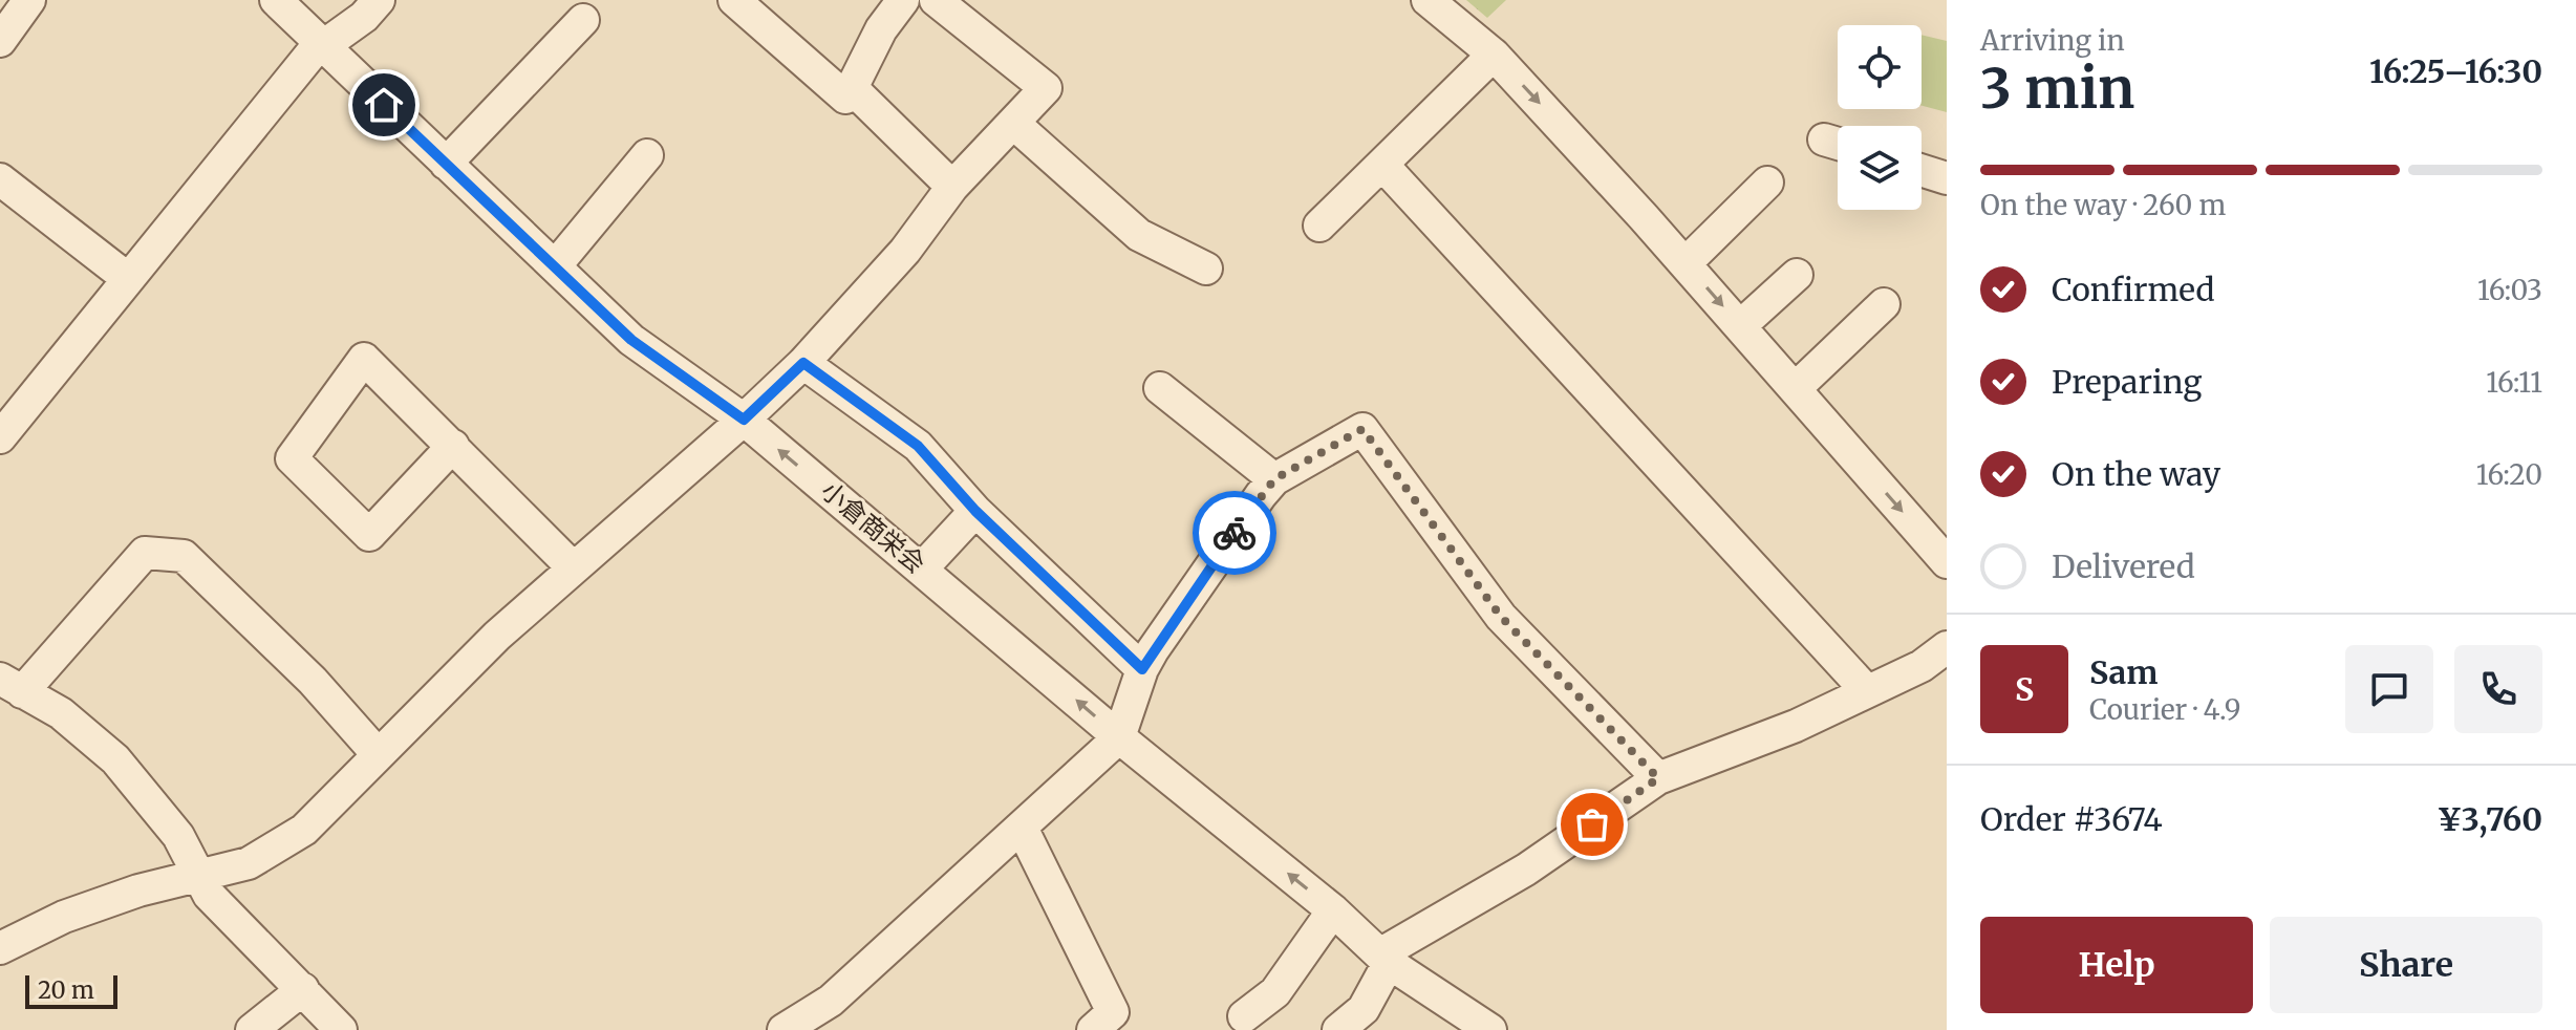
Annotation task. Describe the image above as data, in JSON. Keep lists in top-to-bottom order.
{
  "streets": {
    "street": ["小倉商栄会"]
  },
  "scale_bar": "20 m",
  "page": {
    "heading": ["3 min", "Arriving in", "16:25–16:30"],
    "panel": [
      "Sam",
      "Courier · 4.9",
      "Order #3674",
      "¥3,760"
    ],
    "bar": "On the way · 260 m",
    "list": [
      ["Confirmed", "16:03"],
      ["Preparing", "16:11"],
      ["On the way", "16:20"],
      "Delivered"
    ],
    "round": "S",
    "buttons": ["Help", "Share"],
    "scale": "20 m"
  }
}
